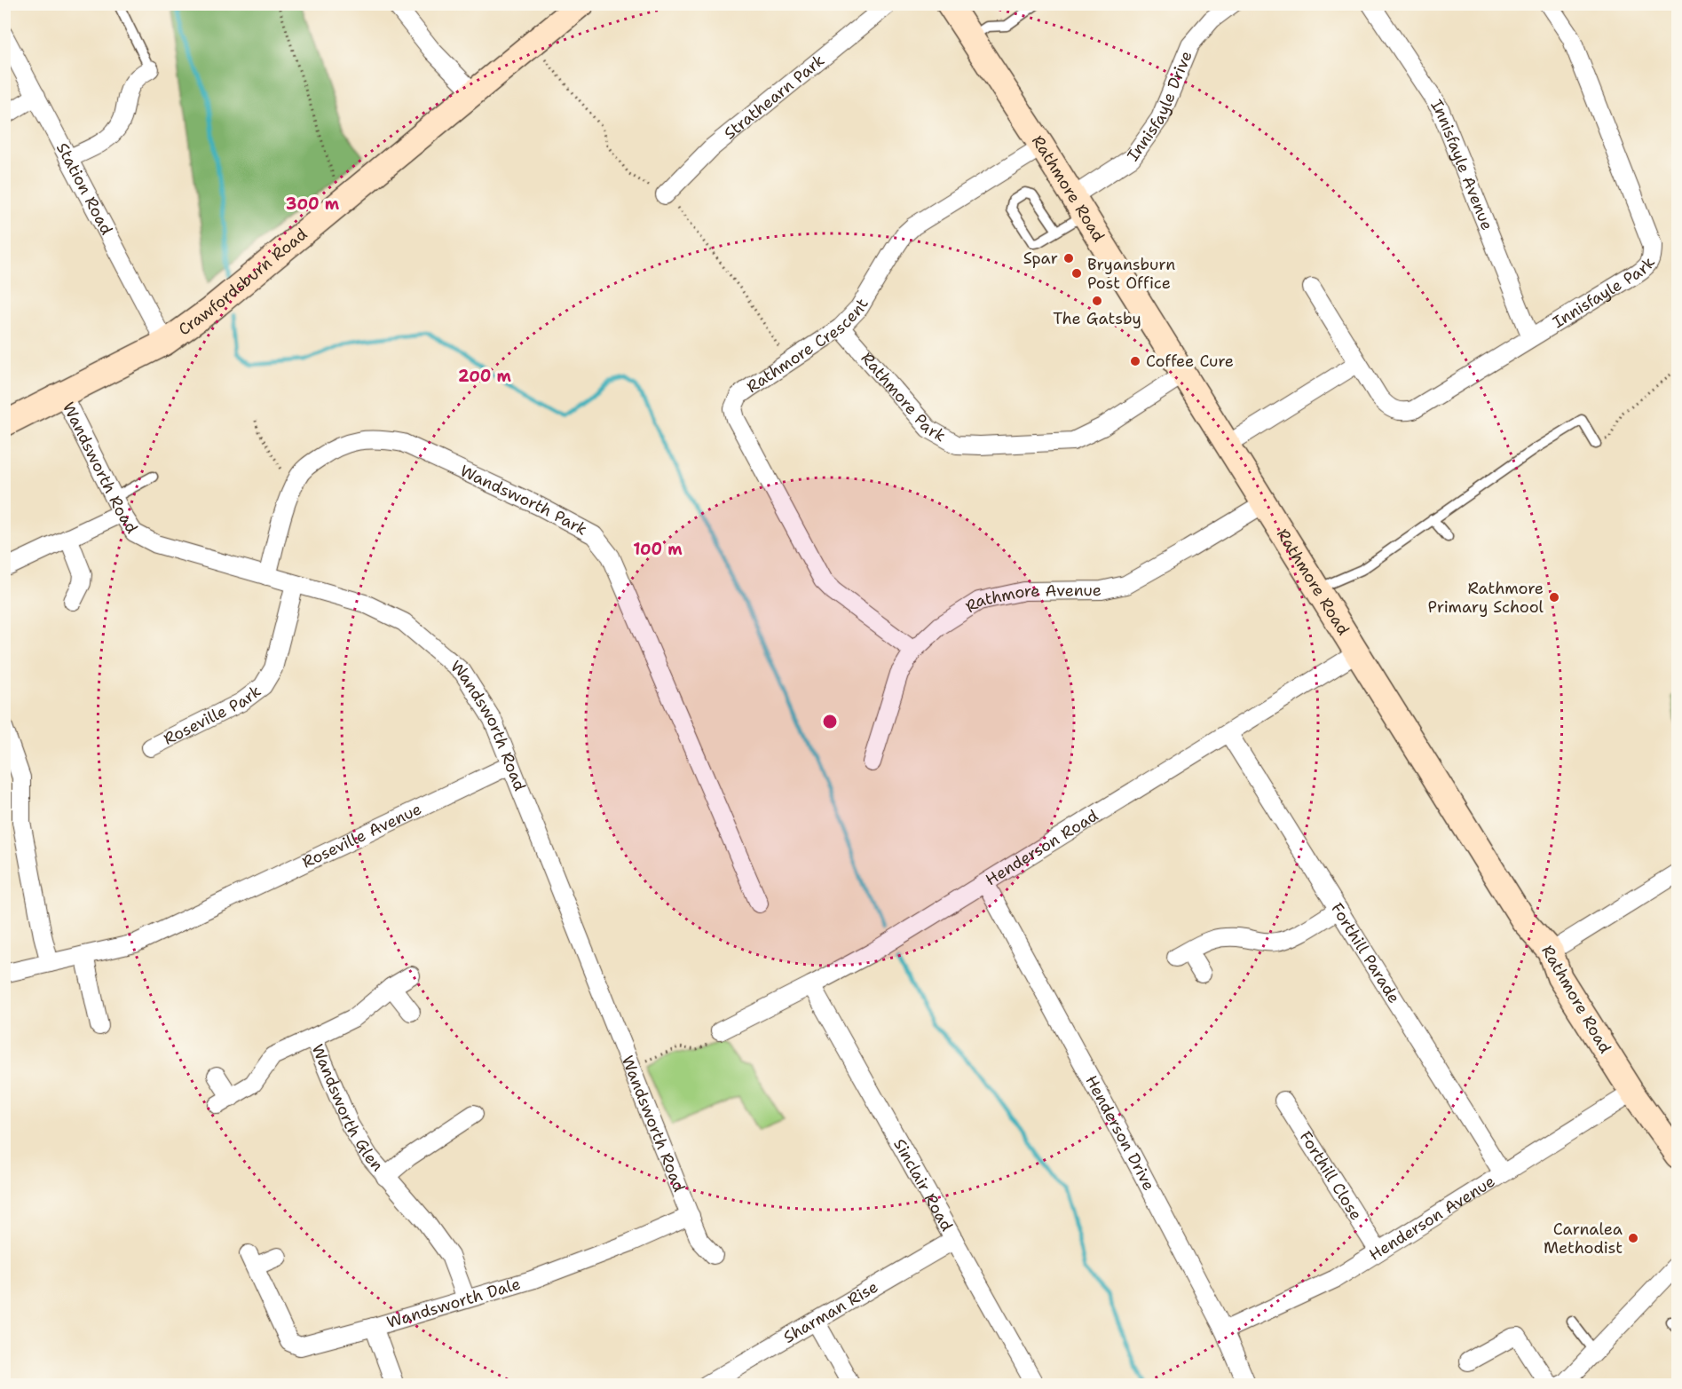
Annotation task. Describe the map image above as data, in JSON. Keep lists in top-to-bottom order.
{
  "streets": {
    "street": [
      "Strathearn Park",
      "Innisfayle Drive",
      "Innisfayle Avenue",
      "Rathmore Road",
      "Station Road",
      "Crawfordsburn Road",
      "Innisfayle Park",
      "Rathmore Crescent",
      "Rathmore Park",
      "Wandsworth Road",
      "Wandsworth Park",
      "Rathmore Avenue",
      "Roseville Park",
      "Roseville Avenue",
      "Henderson Road",
      "Forthill Parade",
      "Wandsworth Glen",
      "Henderson Drive",
      "Forthill Close",
      "Sinclair Road",
      "Henderson Avenue",
      "Wandsworth Dale",
      "Sharman Rise"
    ]
  },
  "crossings": [
    ["Innisfayle Drive", "Rathmore Road"],
    ["Innisfayle Avenue", "Innisfayle Park"],
    ["Rathmore Road", "Rathmore Crescent"],
    ["Rathmore Road", "Rathmore Park"],
    ["Rathmore Road", "Rathmore Avenue"],
    ["Rathmore Road", "Henderson Road"],
    ["Rathmore Road", "Henderson Avenue"],
    ["Station Road", "Crawfordsburn Road"],
    ["Crawfordsburn Road", "Wandsworth Road"],
    ["Rathmore Crescent", "Rathmore Park"],
    ["Rathmore Crescent", "Rathmore Avenue"],
    ["Wandsworth Road", "Wandsworth Park"],
    ["Wandsworth Road", "Roseville Park"],
    ["Wandsworth Road", "Roseville Avenue"],
    ["Wandsworth Road", "Wandsworth Dale"],
    ["Henderson Road", "Forthill Parade"],
    ["Henderson Road", "Henderson Drive"],
    ["Henderson Road", "Sinclair Road"],
    ["Forthill Parade", "Henderson Avenue"],
    ["Wandsworth Glen", "Wandsworth Dale"],
    ["Henderson Drive", "Henderson Avenue"],
    ["Forthill Close", "Henderson Avenue"],
    ["Sinclair Road", "Sharman Rise"]
  ],
  "places": [
    "Spar",
    "Bryansburn Post Office",
    "The Gatsby",
    "Coffee Cure",
    "Rathmore Primary School",
    "Carnalea Methodist"
  ],
  "rings": ["300 m", "200 m", "100 m"]
}
